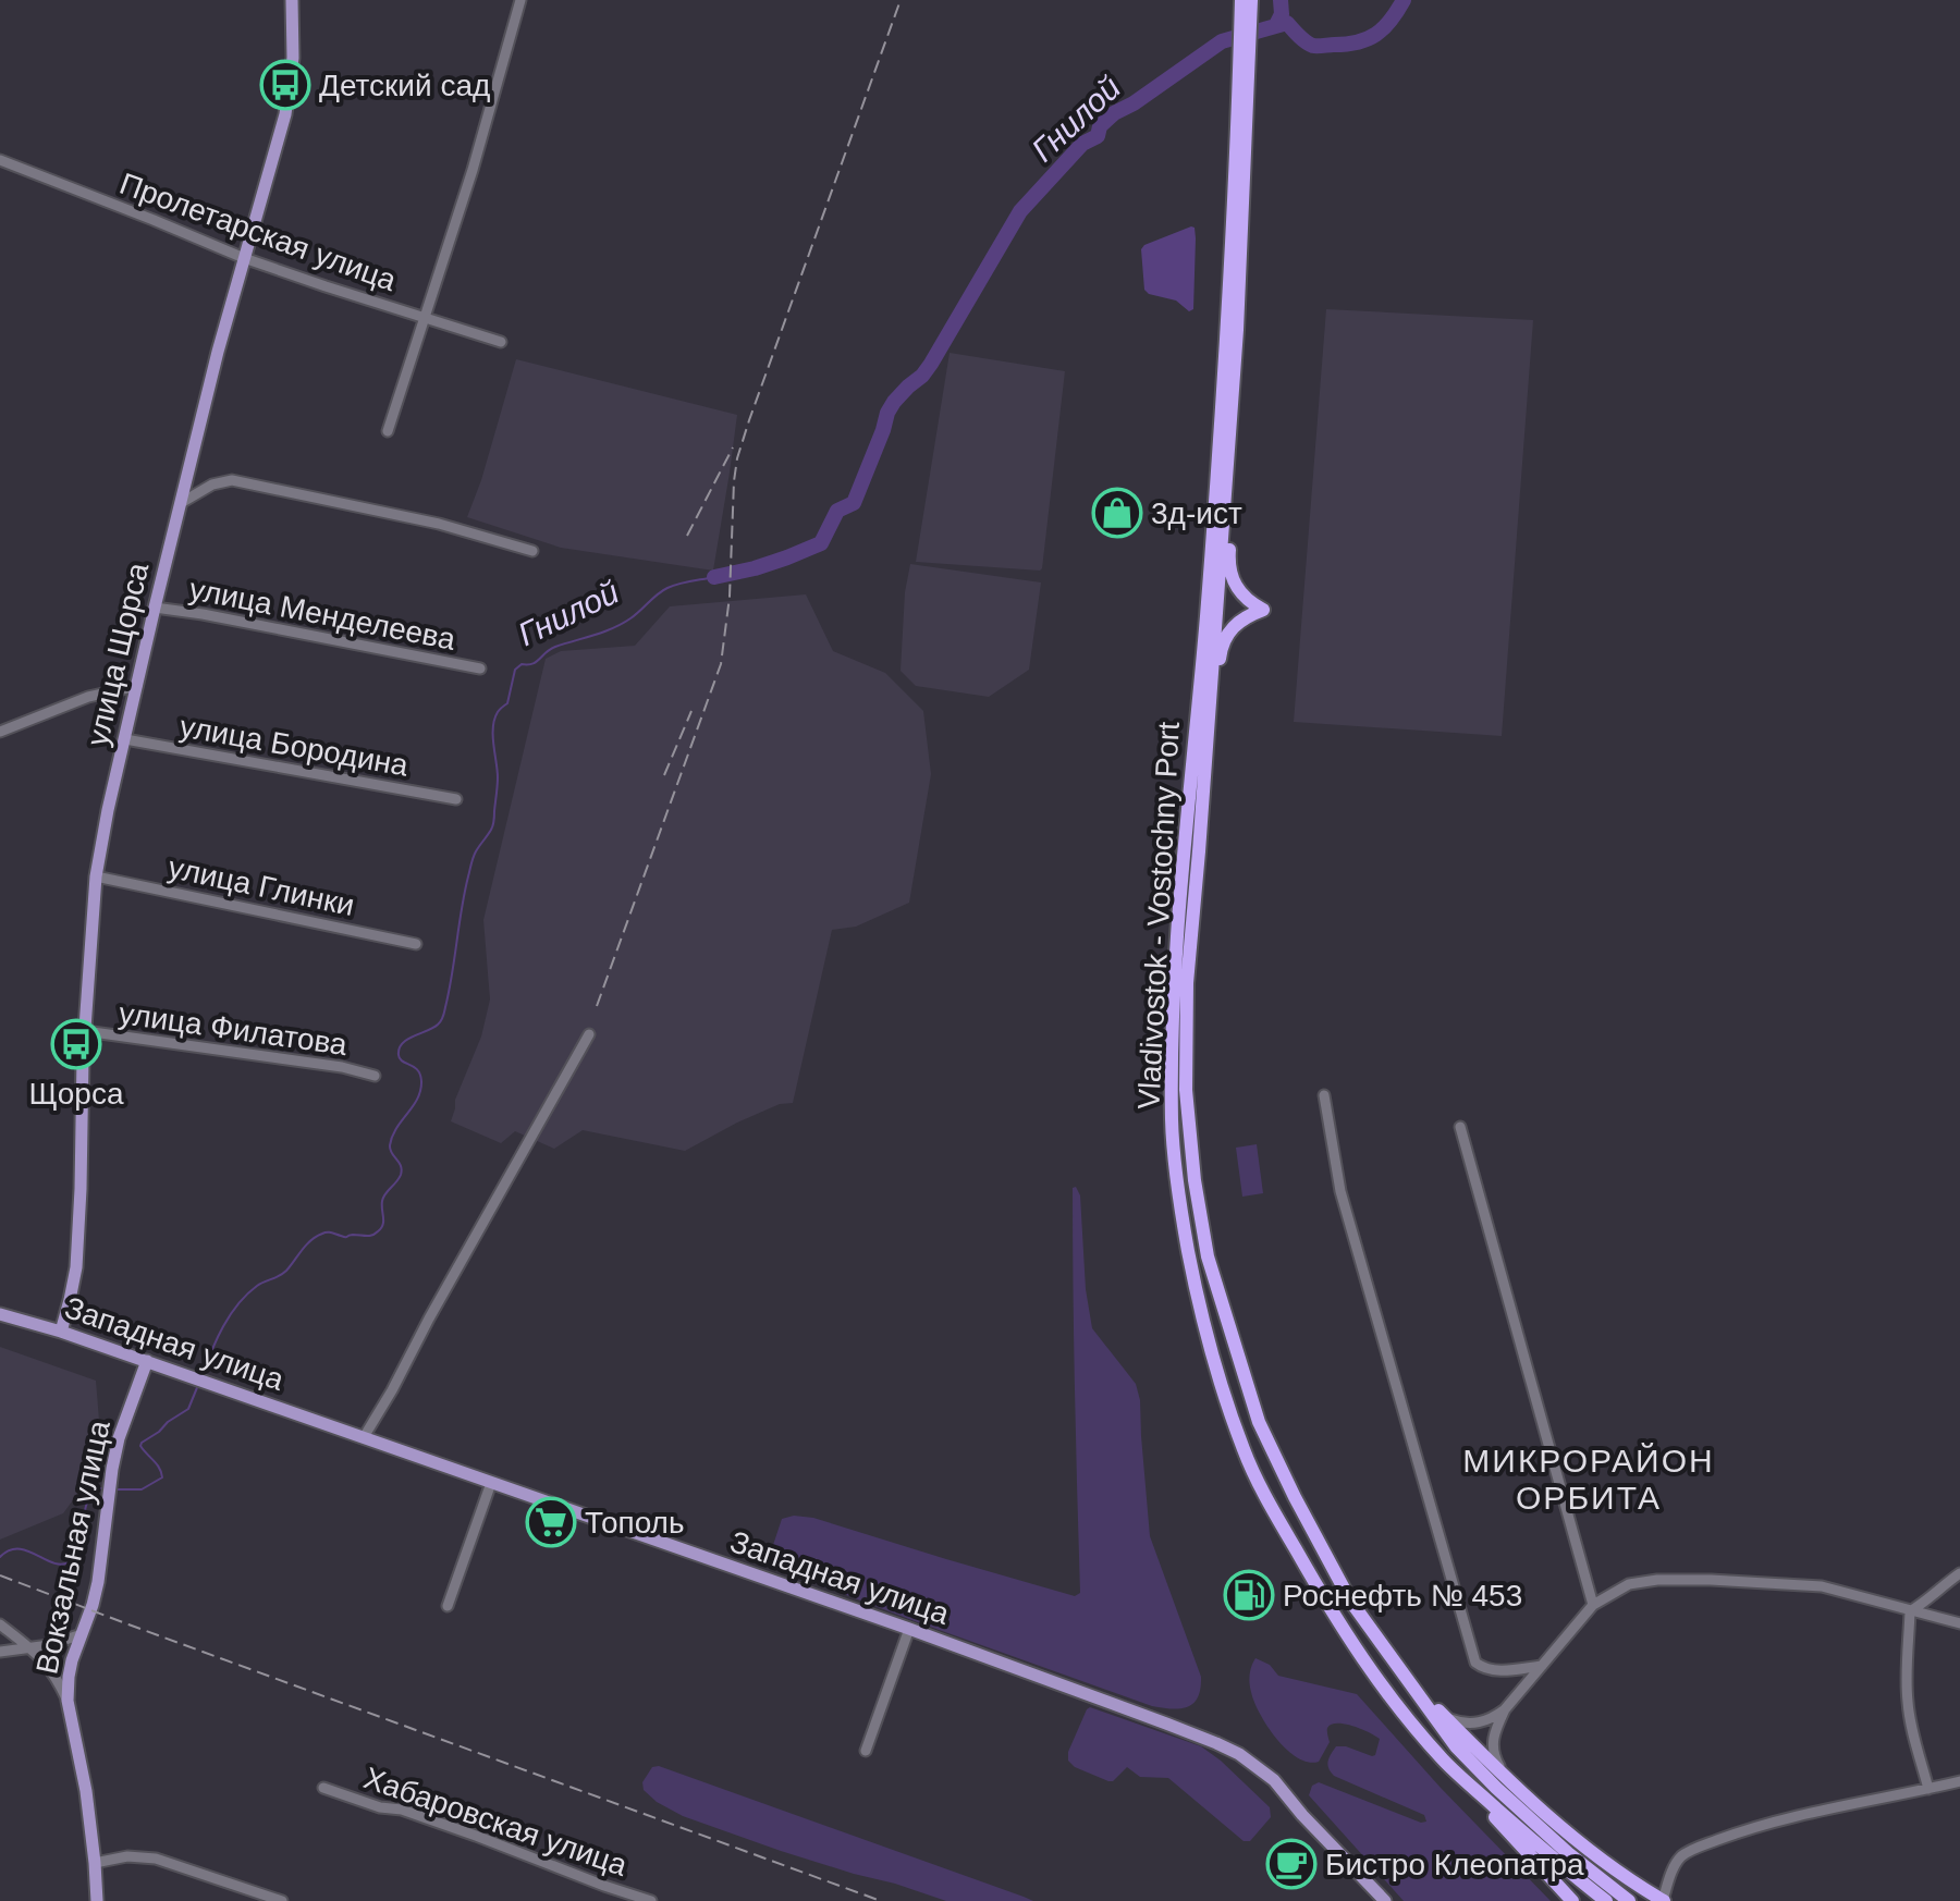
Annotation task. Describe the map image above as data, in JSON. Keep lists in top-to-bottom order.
{
  "streets": {
    "highway": ["Vladivostok - Vostochny Port"],
    "main road": ["улица Щорса", "Западная улица", "Вокзальная улица"],
    "street": [
      "Пролетарская улица",
      "улица Менделеева",
      "улица Бородина",
      "улица Глинки",
      "улица Филатова",
      "Хабаровская улица"
    ]
  },
  "crossings": [
    ["Пролетарская улица", "улица Щорса"],
    ["улица Менделеева", "улица Щорса"],
    ["улица Щорса", "улица Бородина"],
    ["улица Щорса", "улица Глинки"],
    ["улица Щорса", "улица Филатова"],
    ["улица Щорса", "Западная улица"],
    ["Западная улица", "Вокзальная улица"]
  ],
  "districts": ["МИКРОРАЙОН ОРБИТА"],
  "water": ["Гнилой"],
  "places": {
    "bus stop": ["Детский сад", "Щорса"],
    "shop": ["3д-ист"],
    "supermarket": ["Тополь"],
    "fuel station": ["Роснефть № 453"],
    "cafe": ["Бистро Клеопатра"]
  }
}
